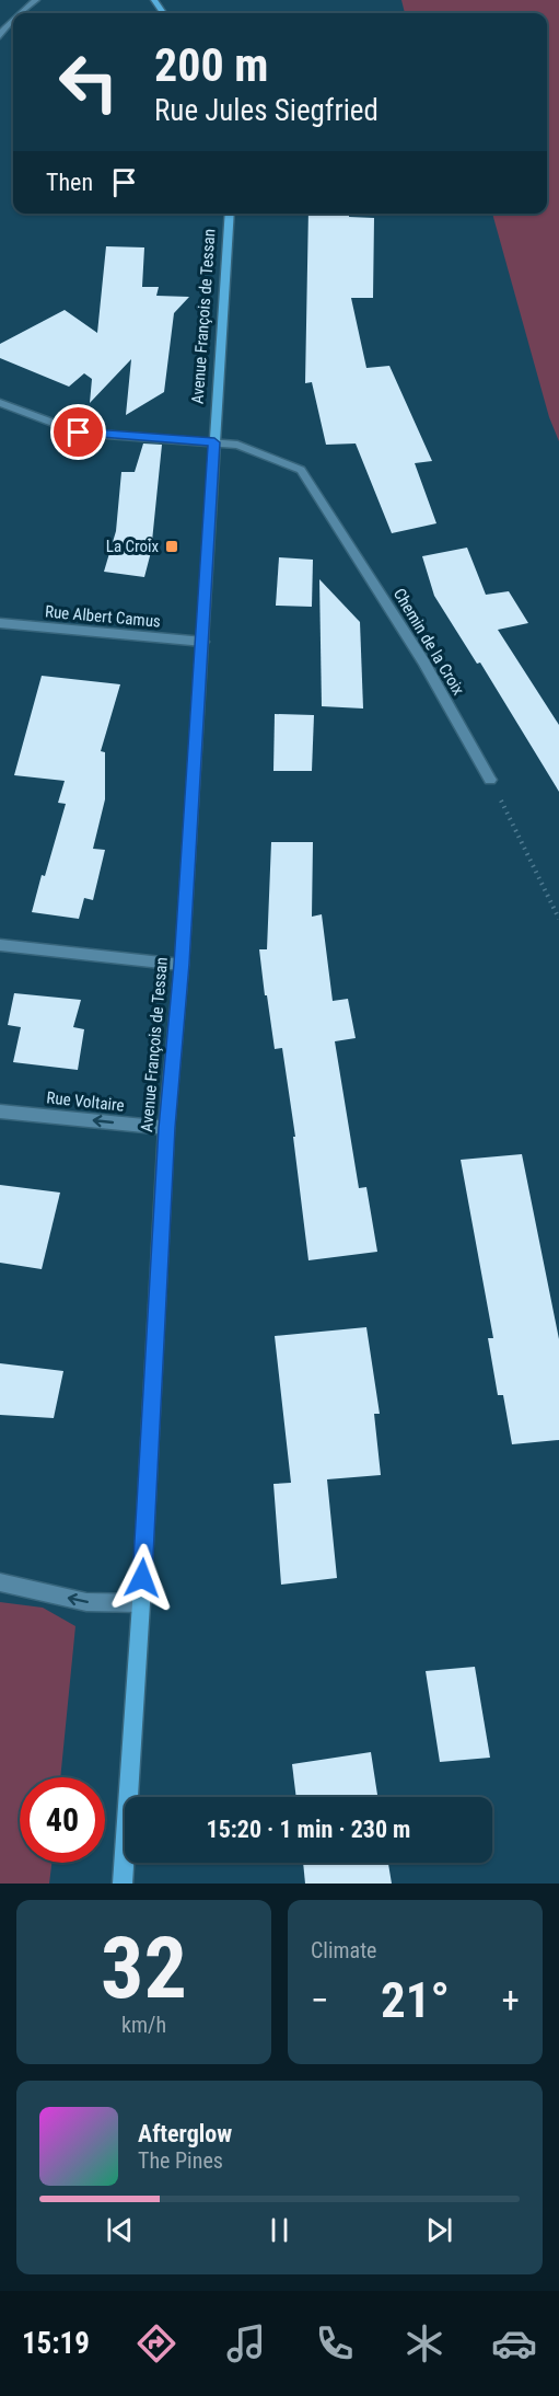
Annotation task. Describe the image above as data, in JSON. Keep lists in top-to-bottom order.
{
  "streets": {
    "street": [
      "Avenue François de Tessan",
      "Rue Albert Camus",
      "Chemin de la Croix",
      "Rue Voltaire"
    ]
  },
  "crossings": [
    ["Avenue François de Tessan", "Rue Albert Camus"],
    ["Avenue François de Tessan", "Chemin de la Croix"],
    ["Avenue François de Tessan", "Rue Voltaire"]
  ],
  "one_way": ["Rue Voltaire"],
  "places": {
    "transit": ["La Croix"]
  },
  "page": {
    "turn": ["200 m", "Rue Jules Siegfried"],
    "then": "Then",
    "limit": "40",
    "trip": "15:20 · 1 min · 230 m",
    "tile": [
      ["32", "km/h"],
      "Climate"
    ],
    "heat": ["−", "21°", "+"],
    "song": ["Afterglow", "The Pines"],
    "tabs": "15:19"
  }
}
